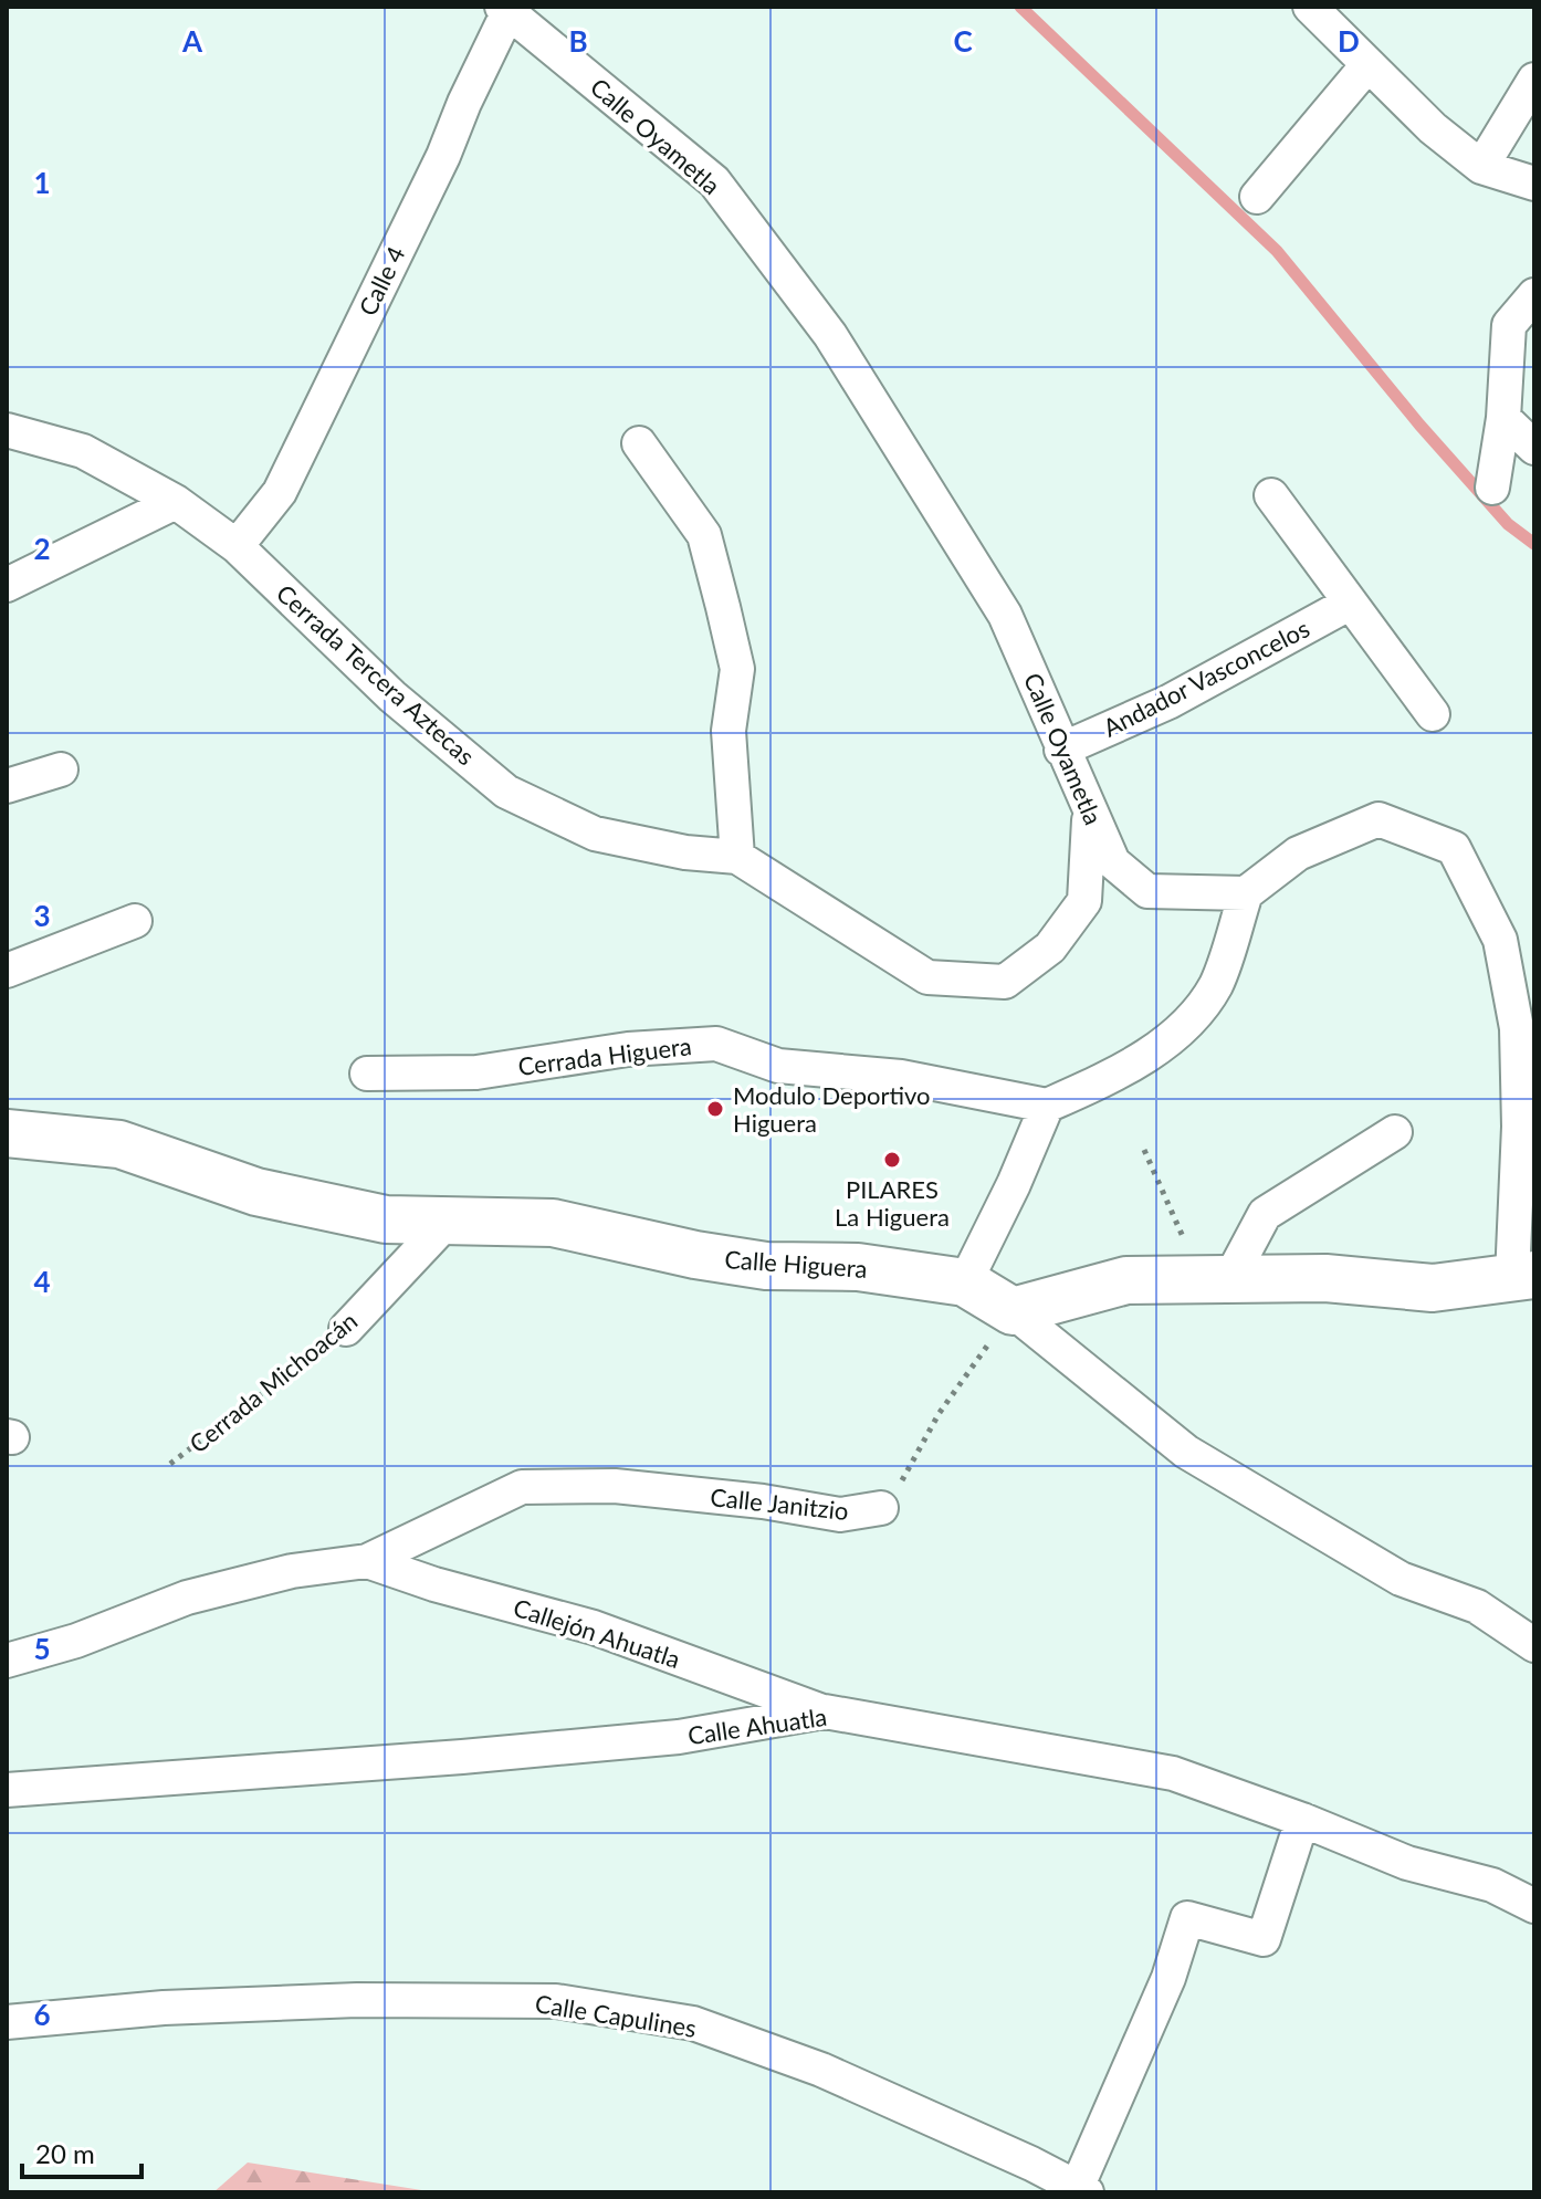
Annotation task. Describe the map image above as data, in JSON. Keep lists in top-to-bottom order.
{
  "streets": {
    "street": [
      "Calle Oyametla",
      "Calle 4",
      "Cerrada Tercera Aztecas",
      "Andador Vasconcelos",
      "Cerrada Higuera",
      "Calle Higuera",
      "Cerrada Michoacán",
      "Calle Janitzio",
      "Callejón Ahuatla",
      "Calle Ahuatla",
      "Calle Capulines"
    ]
  },
  "crossings": [
    ["Calle Oyametla", "Calle 4"],
    ["Calle Oyametla", "Cerrada Tercera Aztecas"],
    ["Calle Oyametla", "Andador Vasconcelos"],
    ["Calle 4", "Cerrada Tercera Aztecas"],
    ["Calle Higuera", "Cerrada Michoacán"],
    ["Calle Higuera", "Calle Janitzio"],
    ["Calle Janitzio", "Callejón Ahuatla"],
    ["Callejón Ahuatla", "Calle Ahuatla"]
  ],
  "places": ["Modulo Deportivo Higuera", "PILARES La Higuera"],
  "scale_bar": "20 m",
  "grid": {
    "columns": [
      "A",
      "B",
      "C",
      "D"
    ],
    "rows": [
      "1",
      "2",
      "3",
      "4",
      "5",
      "6"
    ]
  }
}
